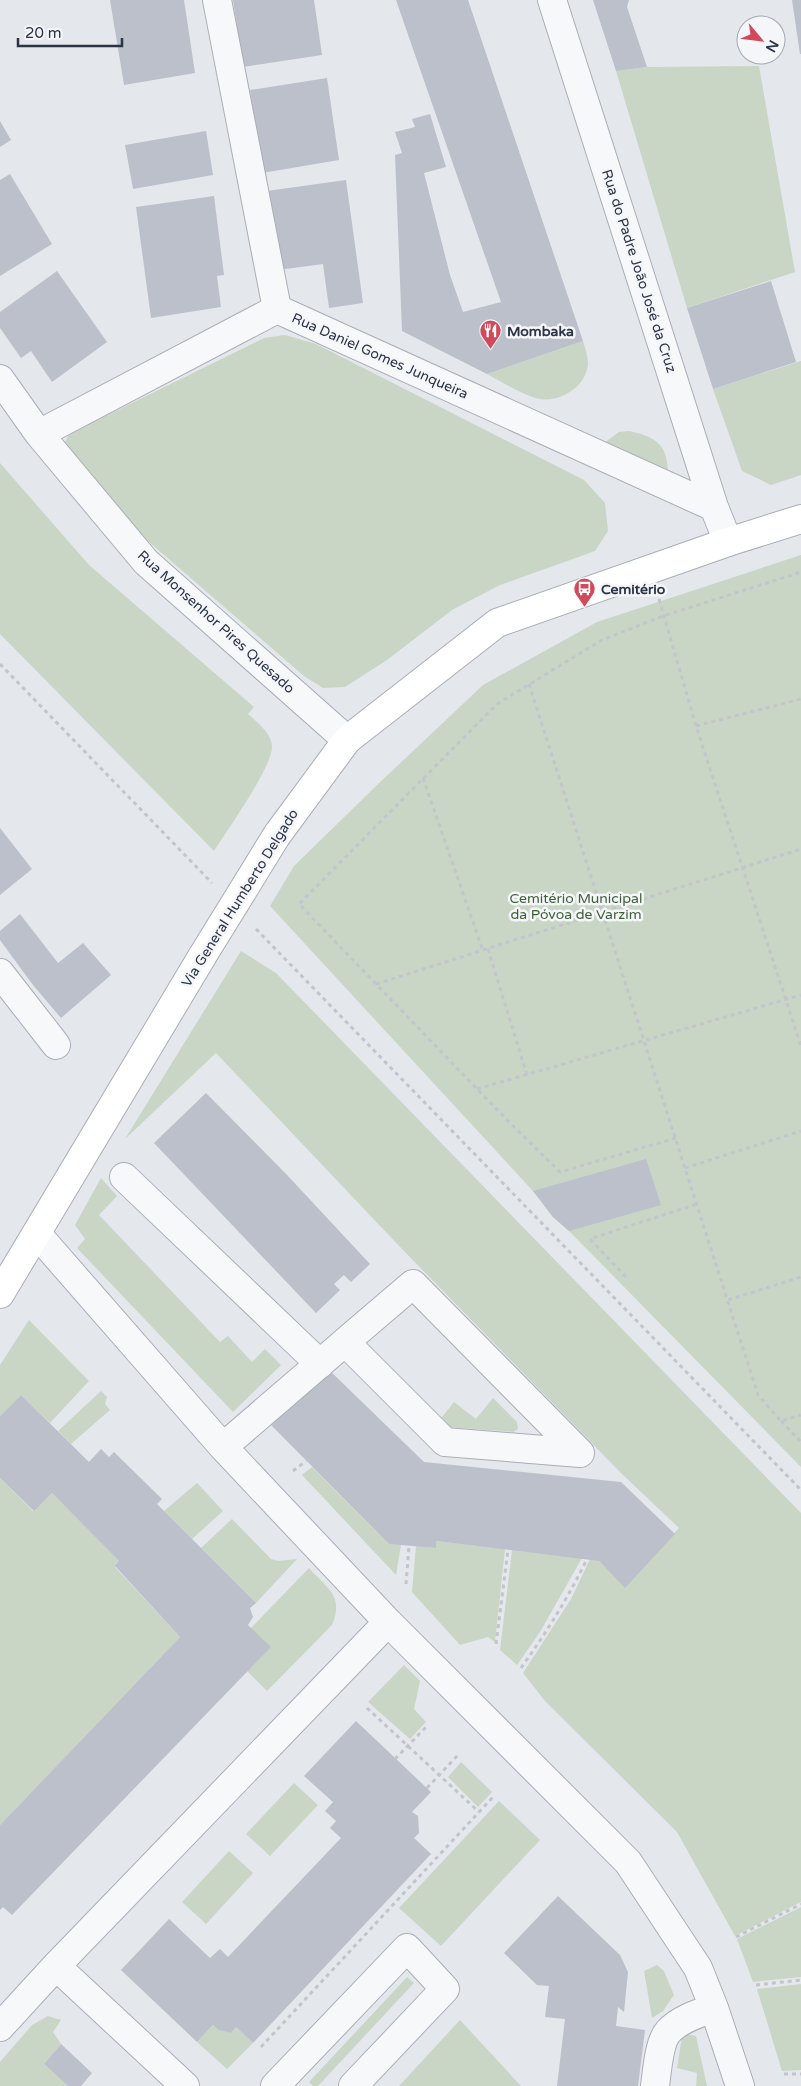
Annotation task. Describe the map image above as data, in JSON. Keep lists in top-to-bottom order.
{
  "streets": {
    "main road": ["Via General Humberto Delgado"],
    "street": ["Rua do Padre João José da Cruz", "Rua Daniel Gomes Junqueira", "Rua Monsenhor Pires Quesado"]
  },
  "crossings": [
    ["Rua do Padre João José da Cruz", "Rua Daniel Gomes Junqueira"],
    ["Rua do Padre João José da Cruz", "Via General Humberto Delgado"],
    ["Rua Monsenhor Pires Quesado", "Via General Humberto Delgado"]
  ],
  "parks": ["Cemitério Municipal da Póvoa de Varzim"],
  "places": {
    "restaurant": ["Mombaka"],
    "bus stop": ["Cemitério"]
  },
  "scale_bar": "20 m",
  "north": "bottom right"
}
